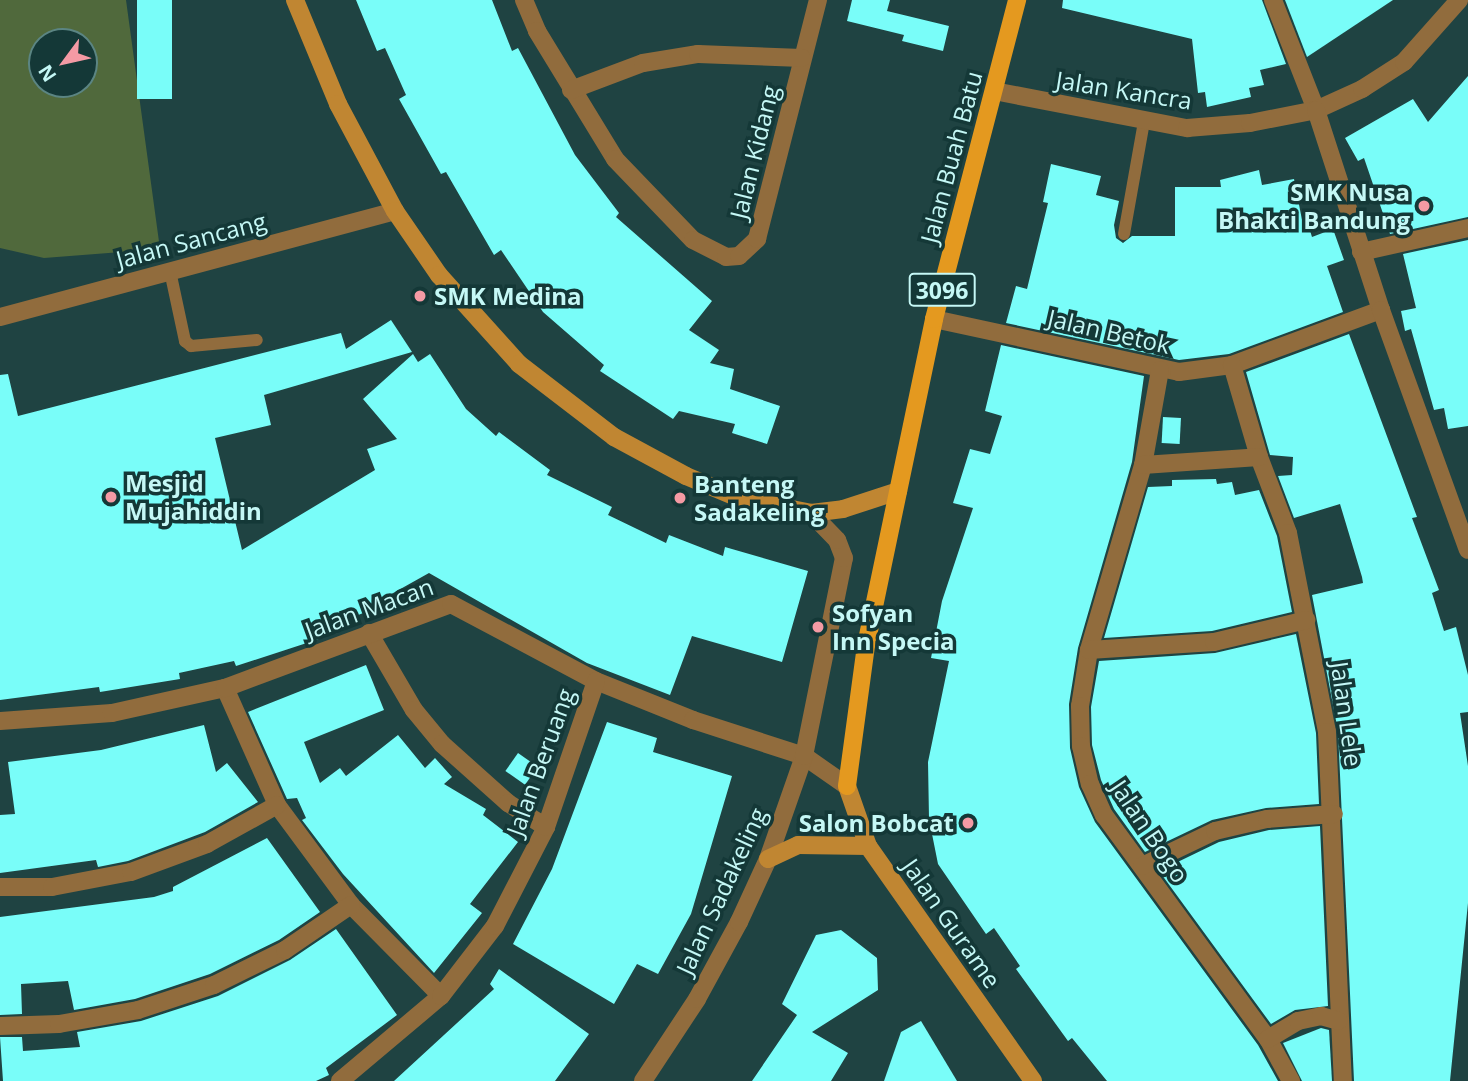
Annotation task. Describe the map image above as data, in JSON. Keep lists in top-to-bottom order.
{
  "streets": {
    "main road": ["Jalan Buah Batu", "3096", "Jalan Gurame"],
    "street": [
      "Jalan Kancra",
      "Jalan Kidang",
      "Jalan Sancang",
      "Jalan Betok",
      "Jalan Macan",
      "Jalan Lele",
      "Jalan Beruang",
      "Jalan Bogo",
      "Jalan Sadakeling"
    ]
  },
  "crossings": [
    ["Jalan Kancra", "Jalan Buah Batu"],
    ["Jalan Buah Batu", "Jalan Betok"],
    ["Jalan Betok", "Jalan Lele"],
    ["Jalan Betok", "Jalan Bogo"],
    ["Jalan Macan", "Jalan Beruang"],
    ["Jalan Macan", "Jalan Sadakeling"],
    ["Jalan Macan", "Jalan Gurame"]
  ],
  "places": [
    "SMK Nusa Bhakti Bandung",
    "SMK Medina",
    "Mesjid Mujahiddin",
    "Banteng Sadakeling",
    "Sofyan Inn Specia",
    "Salon Bobcat"
  ],
  "north": "bottom left"
}
